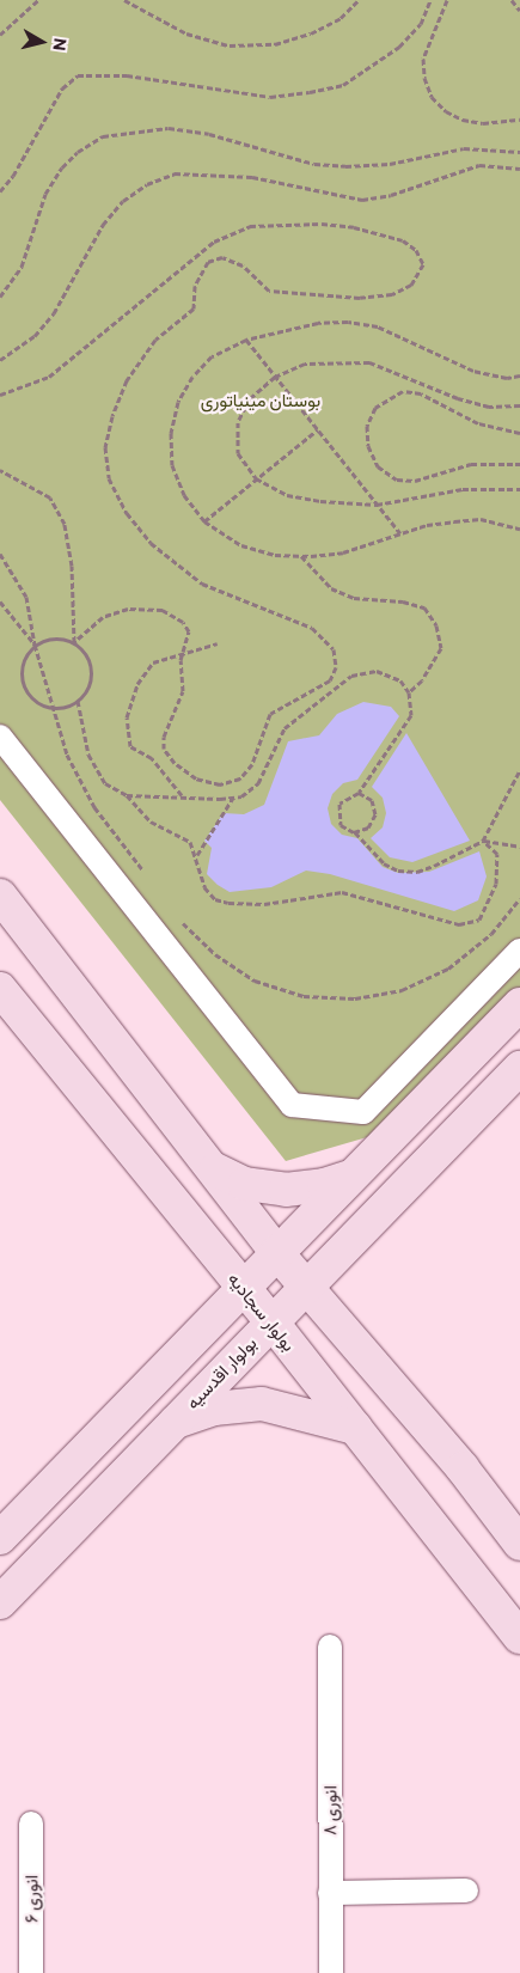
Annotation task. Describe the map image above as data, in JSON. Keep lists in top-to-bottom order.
{
  "streets": {
    "main road": ["بولوار سجادیه", "بولوار اقدسیه"],
    "street": ["انوری ۸", "انوری ۶"]
  },
  "crossings": [
    ["بولوار سجادیه", "بولوار اقدسیه"]
  ],
  "parks": ["بوستان مینیاتوری"],
  "north": "right"
}
